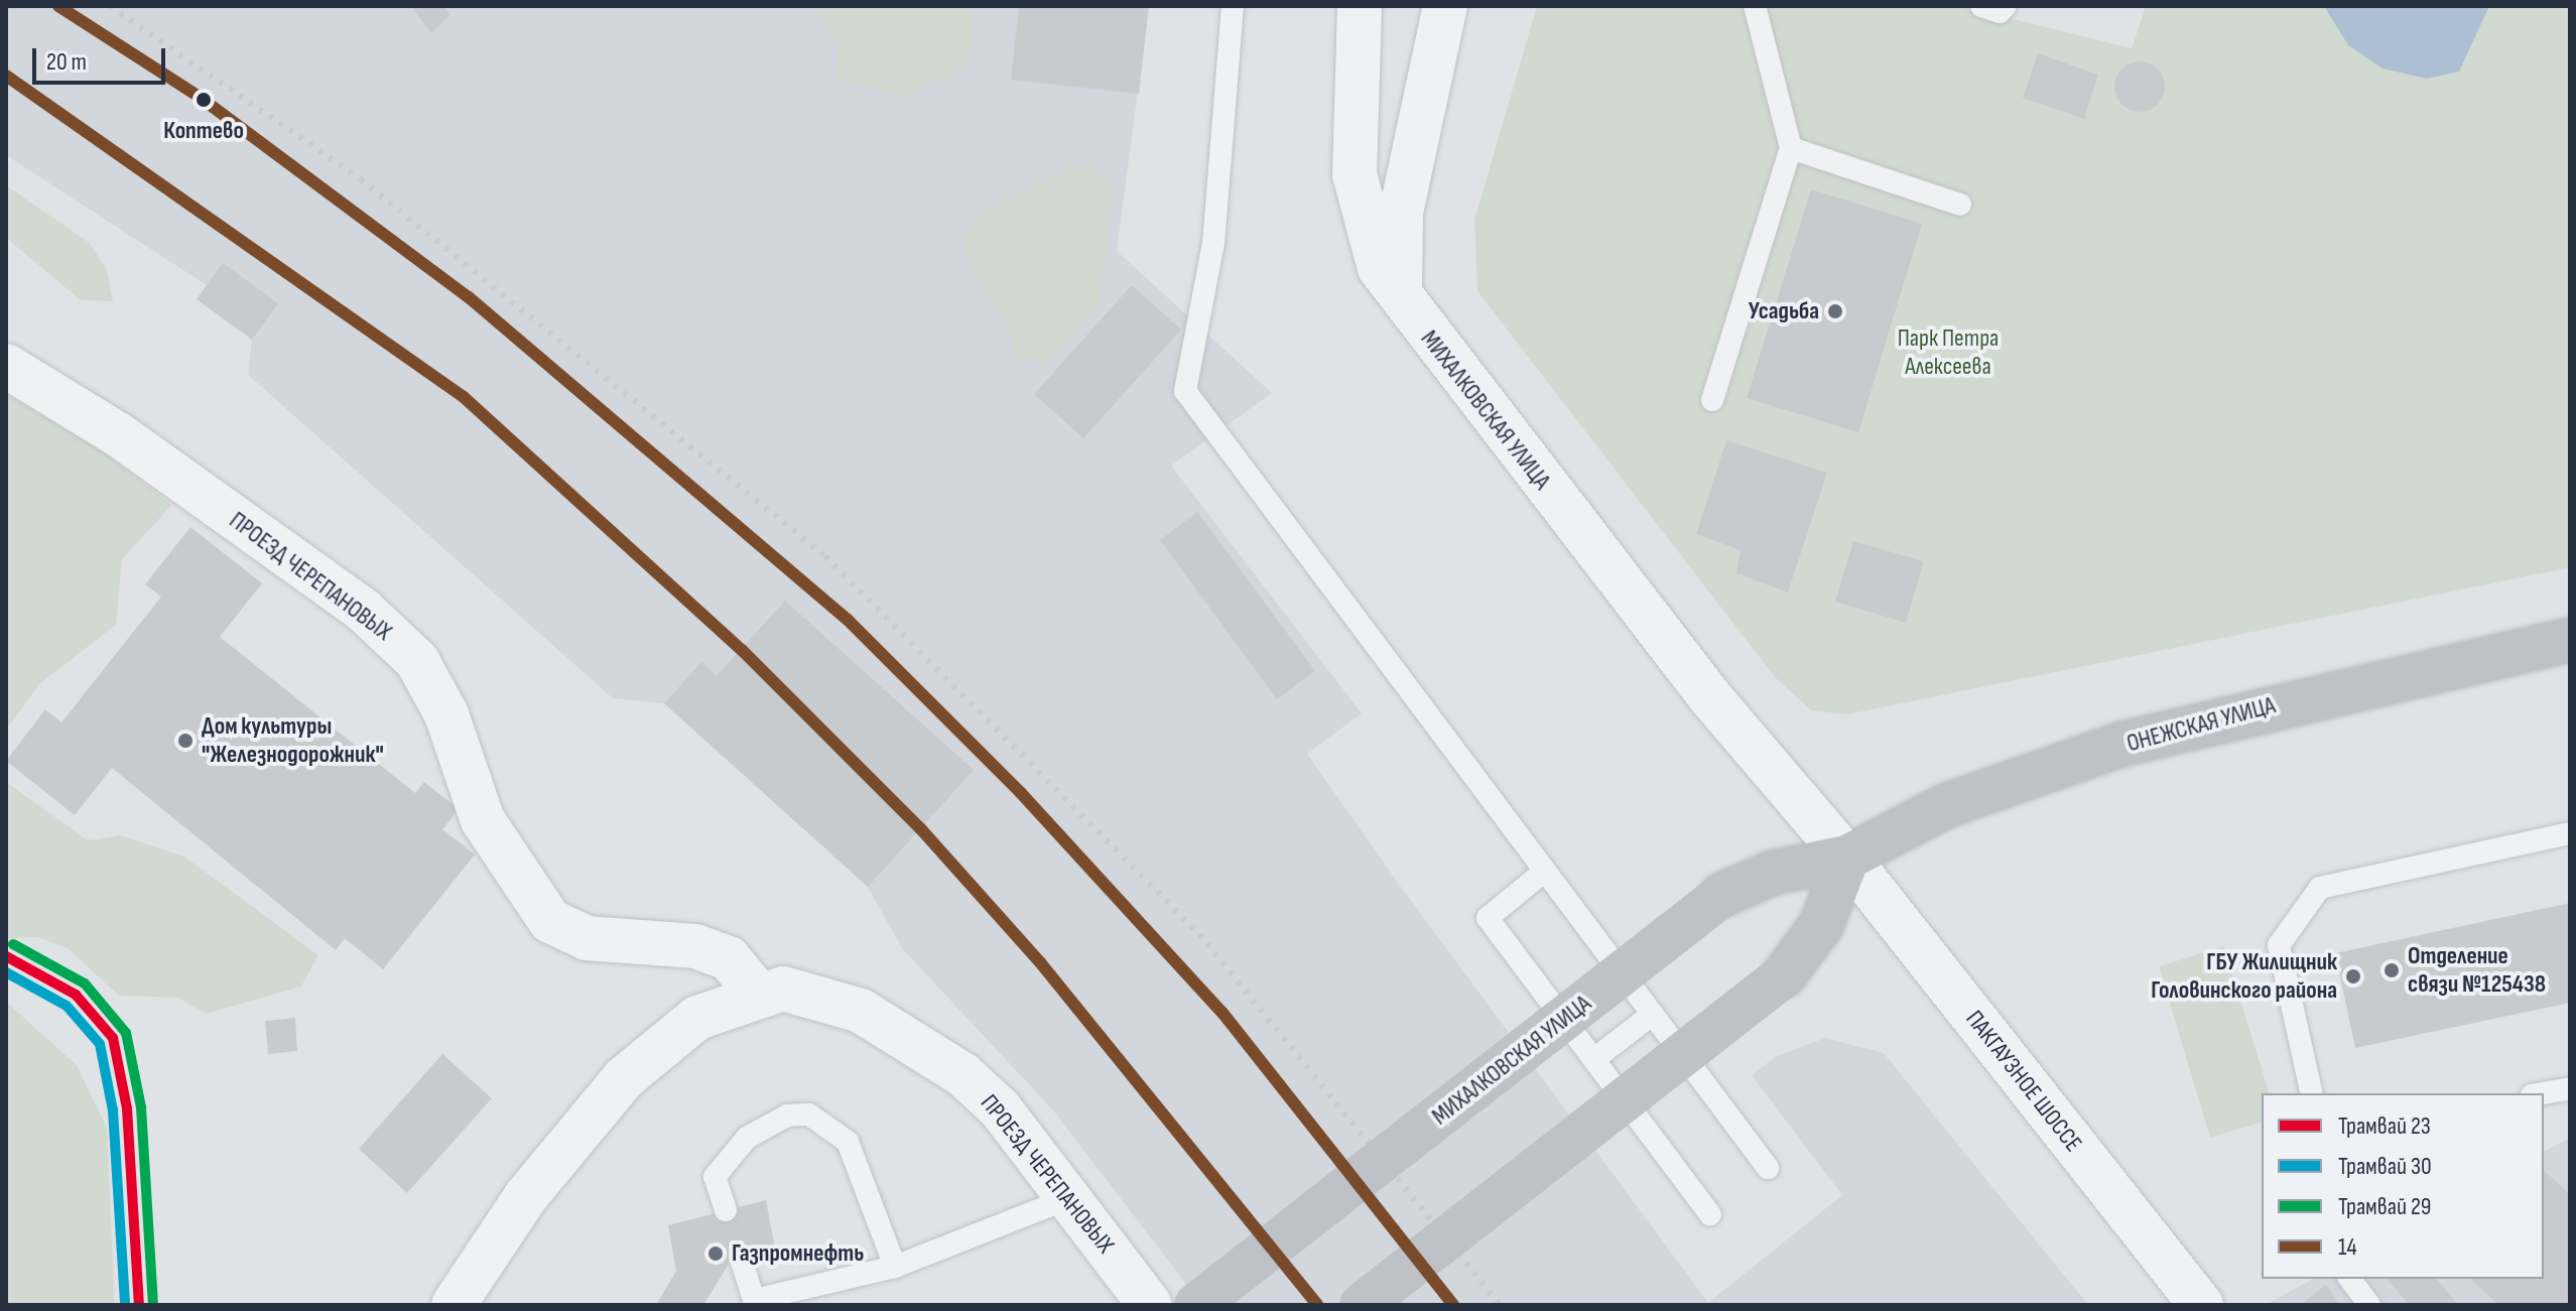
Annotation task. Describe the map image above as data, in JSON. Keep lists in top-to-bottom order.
{
  "streets": {
    "main road": ["МИХАЛКОВСКАЯ УЛИЦА", "ОНЕЖСКАЯ УЛИЦА"],
    "street": ["ПРОЕЗД ЧЕРЕПАНОВЫХ", "ПАКГАУЗНОЕ ШОССЕ"]
  },
  "crossings": [
    ["МИХАЛКОВСКАЯ УЛИЦА", "ОНЕЖСКАЯ УЛИЦА"],
    ["МИХАЛКОВСКАЯ УЛИЦА", "ПАКГАУЗНОЕ ШОССЕ"],
    ["ОНЕЖСКАЯ УЛИЦА", "ПАКГАУЗНОЕ ШОССЕ"]
  ],
  "parks": ["Парк Петра Алексеева"],
  "places": [
    "Коптево",
    "Усадьба",
    "Дом культуры \"Железнодорожник\"",
    "Отделение связи №125438",
    "ГБУ Жилищник Головинского района",
    "Газпромнефть"
  ],
  "lines": [
    "transit line 14",
    "tram line 29",
    "tram line 23",
    "tram line 30"
  ],
  "legend": [
    "Трамвай 23",
    "Трамвай 30",
    "Трамвай 29",
    "14"
  ],
  "scale_bar": "20 m"
}
